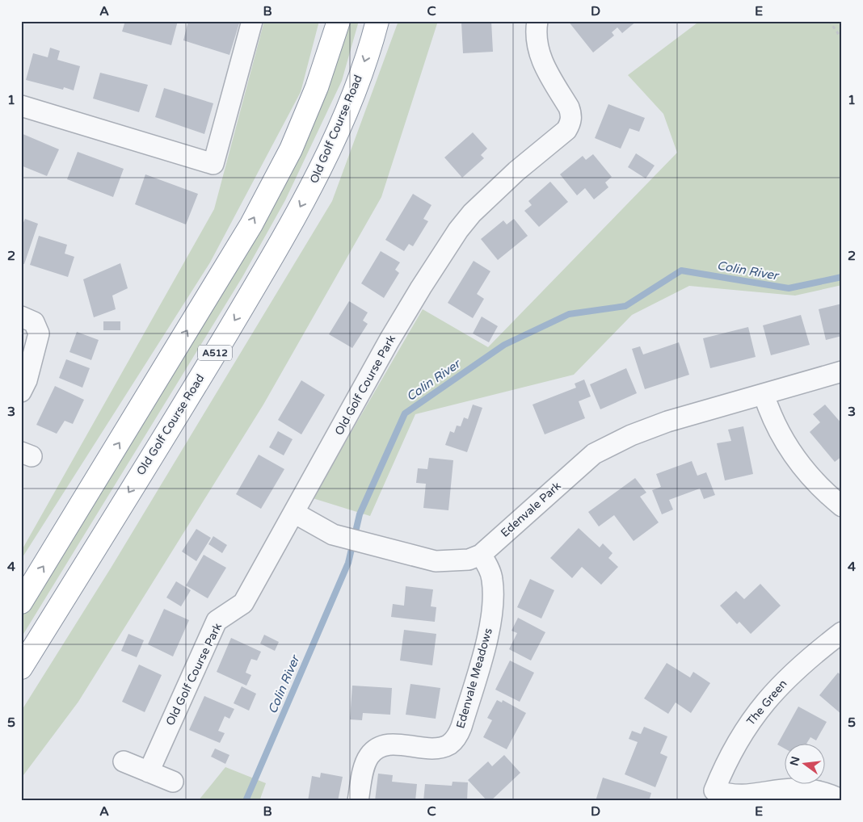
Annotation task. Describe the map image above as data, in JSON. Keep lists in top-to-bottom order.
{
  "streets": {
    "highway": ["Old Golf Course Road", "A512"],
    "street": [
      "Old Golf Course Park",
      "Edenvale Park",
      "Edenvale Meadows",
      "The Green"
    ]
  },
  "crossings": [
    ["Old Golf Course Park", "Edenvale Park"],
    ["Edenvale Park", "Edenvale Meadows"]
  ],
  "water": ["Colin River"],
  "north": "left",
  "grid": {
    "columns": [
      "A",
      "B",
      "C",
      "D",
      "E"
    ],
    "rows": [
      "1",
      "2",
      "3",
      "4",
      "5"
    ]
  }
}
